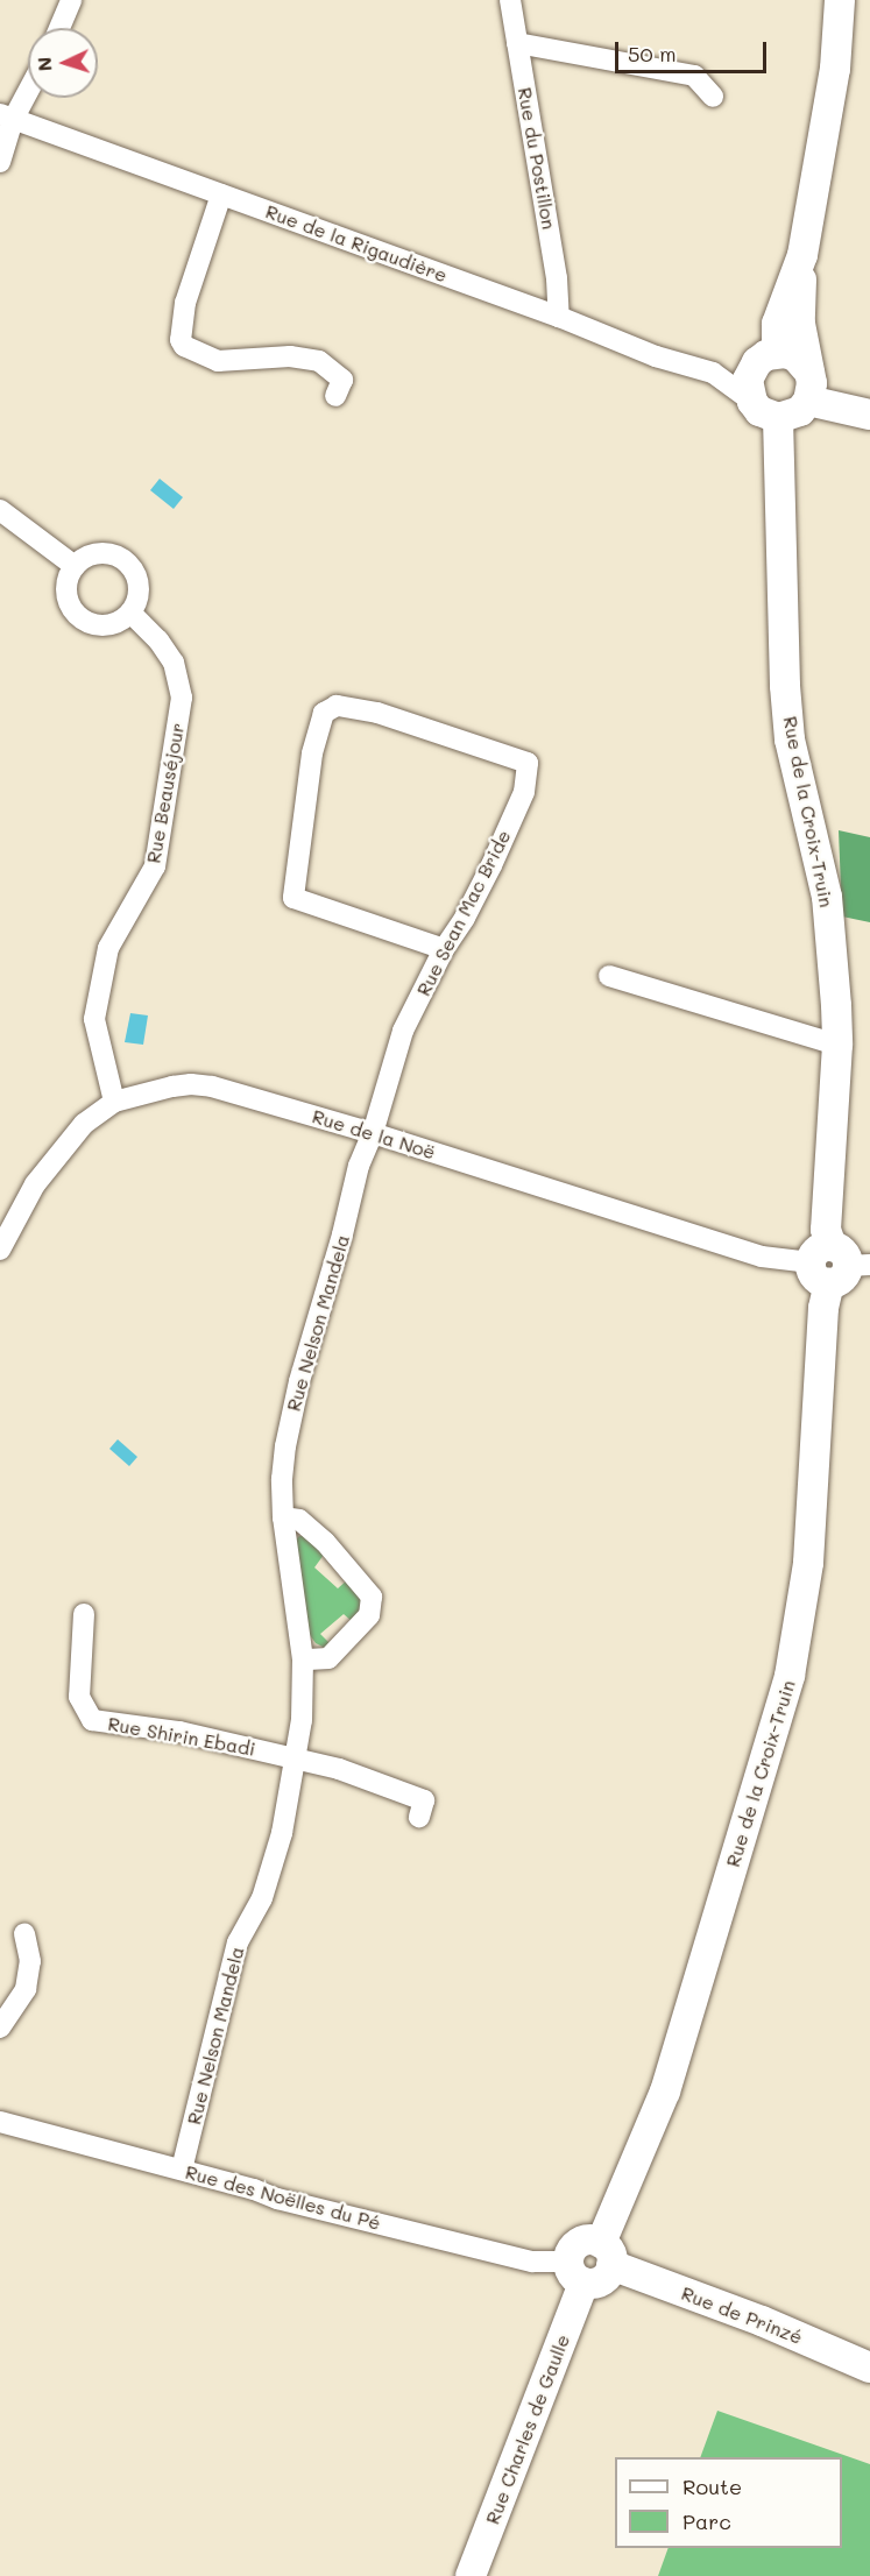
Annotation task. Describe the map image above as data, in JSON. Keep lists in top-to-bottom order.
{
  "streets": {
    "main road": ["Rue de la Croix-Truin", "Rue de Prinzé", "Rue Charles de Gaulle"],
    "street": [
      "Rue du Postillon",
      "Rue de la Rigaudière",
      "Rue Beauséjour",
      "Rue Sean Mac Bride",
      "Rue de la Noë",
      "Rue Nelson Mandela",
      "Rue Shirin Ebadi",
      "Rue des Noëlles du Pé"
    ]
  },
  "crossings": [
    ["Rue du Postillon", "Rue de la Rigaudière"],
    ["Rue de la Rigaudière", "Rue de la Croix-Truin"],
    ["Rue Beauséjour", "Rue de la Noë"],
    ["Rue de la Croix-Truin", "Rue de la Noë"],
    ["Rue de la Croix-Truin", "Rue de Prinzé"],
    ["Rue Sean Mac Bride", "Rue de la Noë"],
    ["Rue Sean Mac Bride", "Rue Nelson Mandela"],
    ["Rue de la Noë", "Rue Nelson Mandela"],
    ["Rue Nelson Mandela", "Rue Shirin Ebadi"],
    ["Rue Nelson Mandela", "Rue des Noëlles du Pé"],
    ["Rue des Noëlles du Pé", "Rue Charles de Gaulle"]
  ],
  "legend": ["Route", "Parc"],
  "scale_bar": "50 m",
  "north": "left"
}
